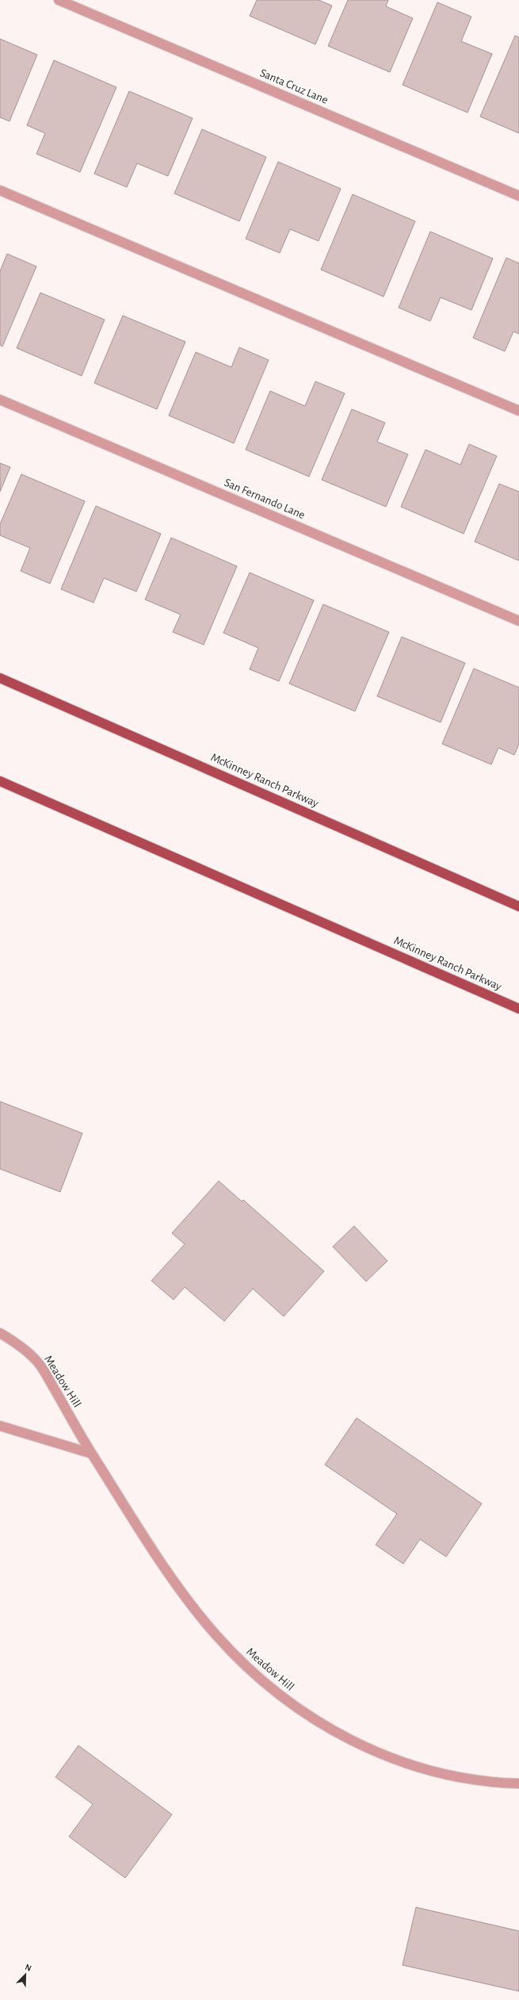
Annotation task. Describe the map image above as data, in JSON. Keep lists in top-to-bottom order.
{
  "streets": {
    "main road": ["McKinney Ranch Parkway"],
    "street": ["Santa Cruz Lane", "San Fernando Lane", "Meadow Hill"]
  },
  "north": "top right"
}
